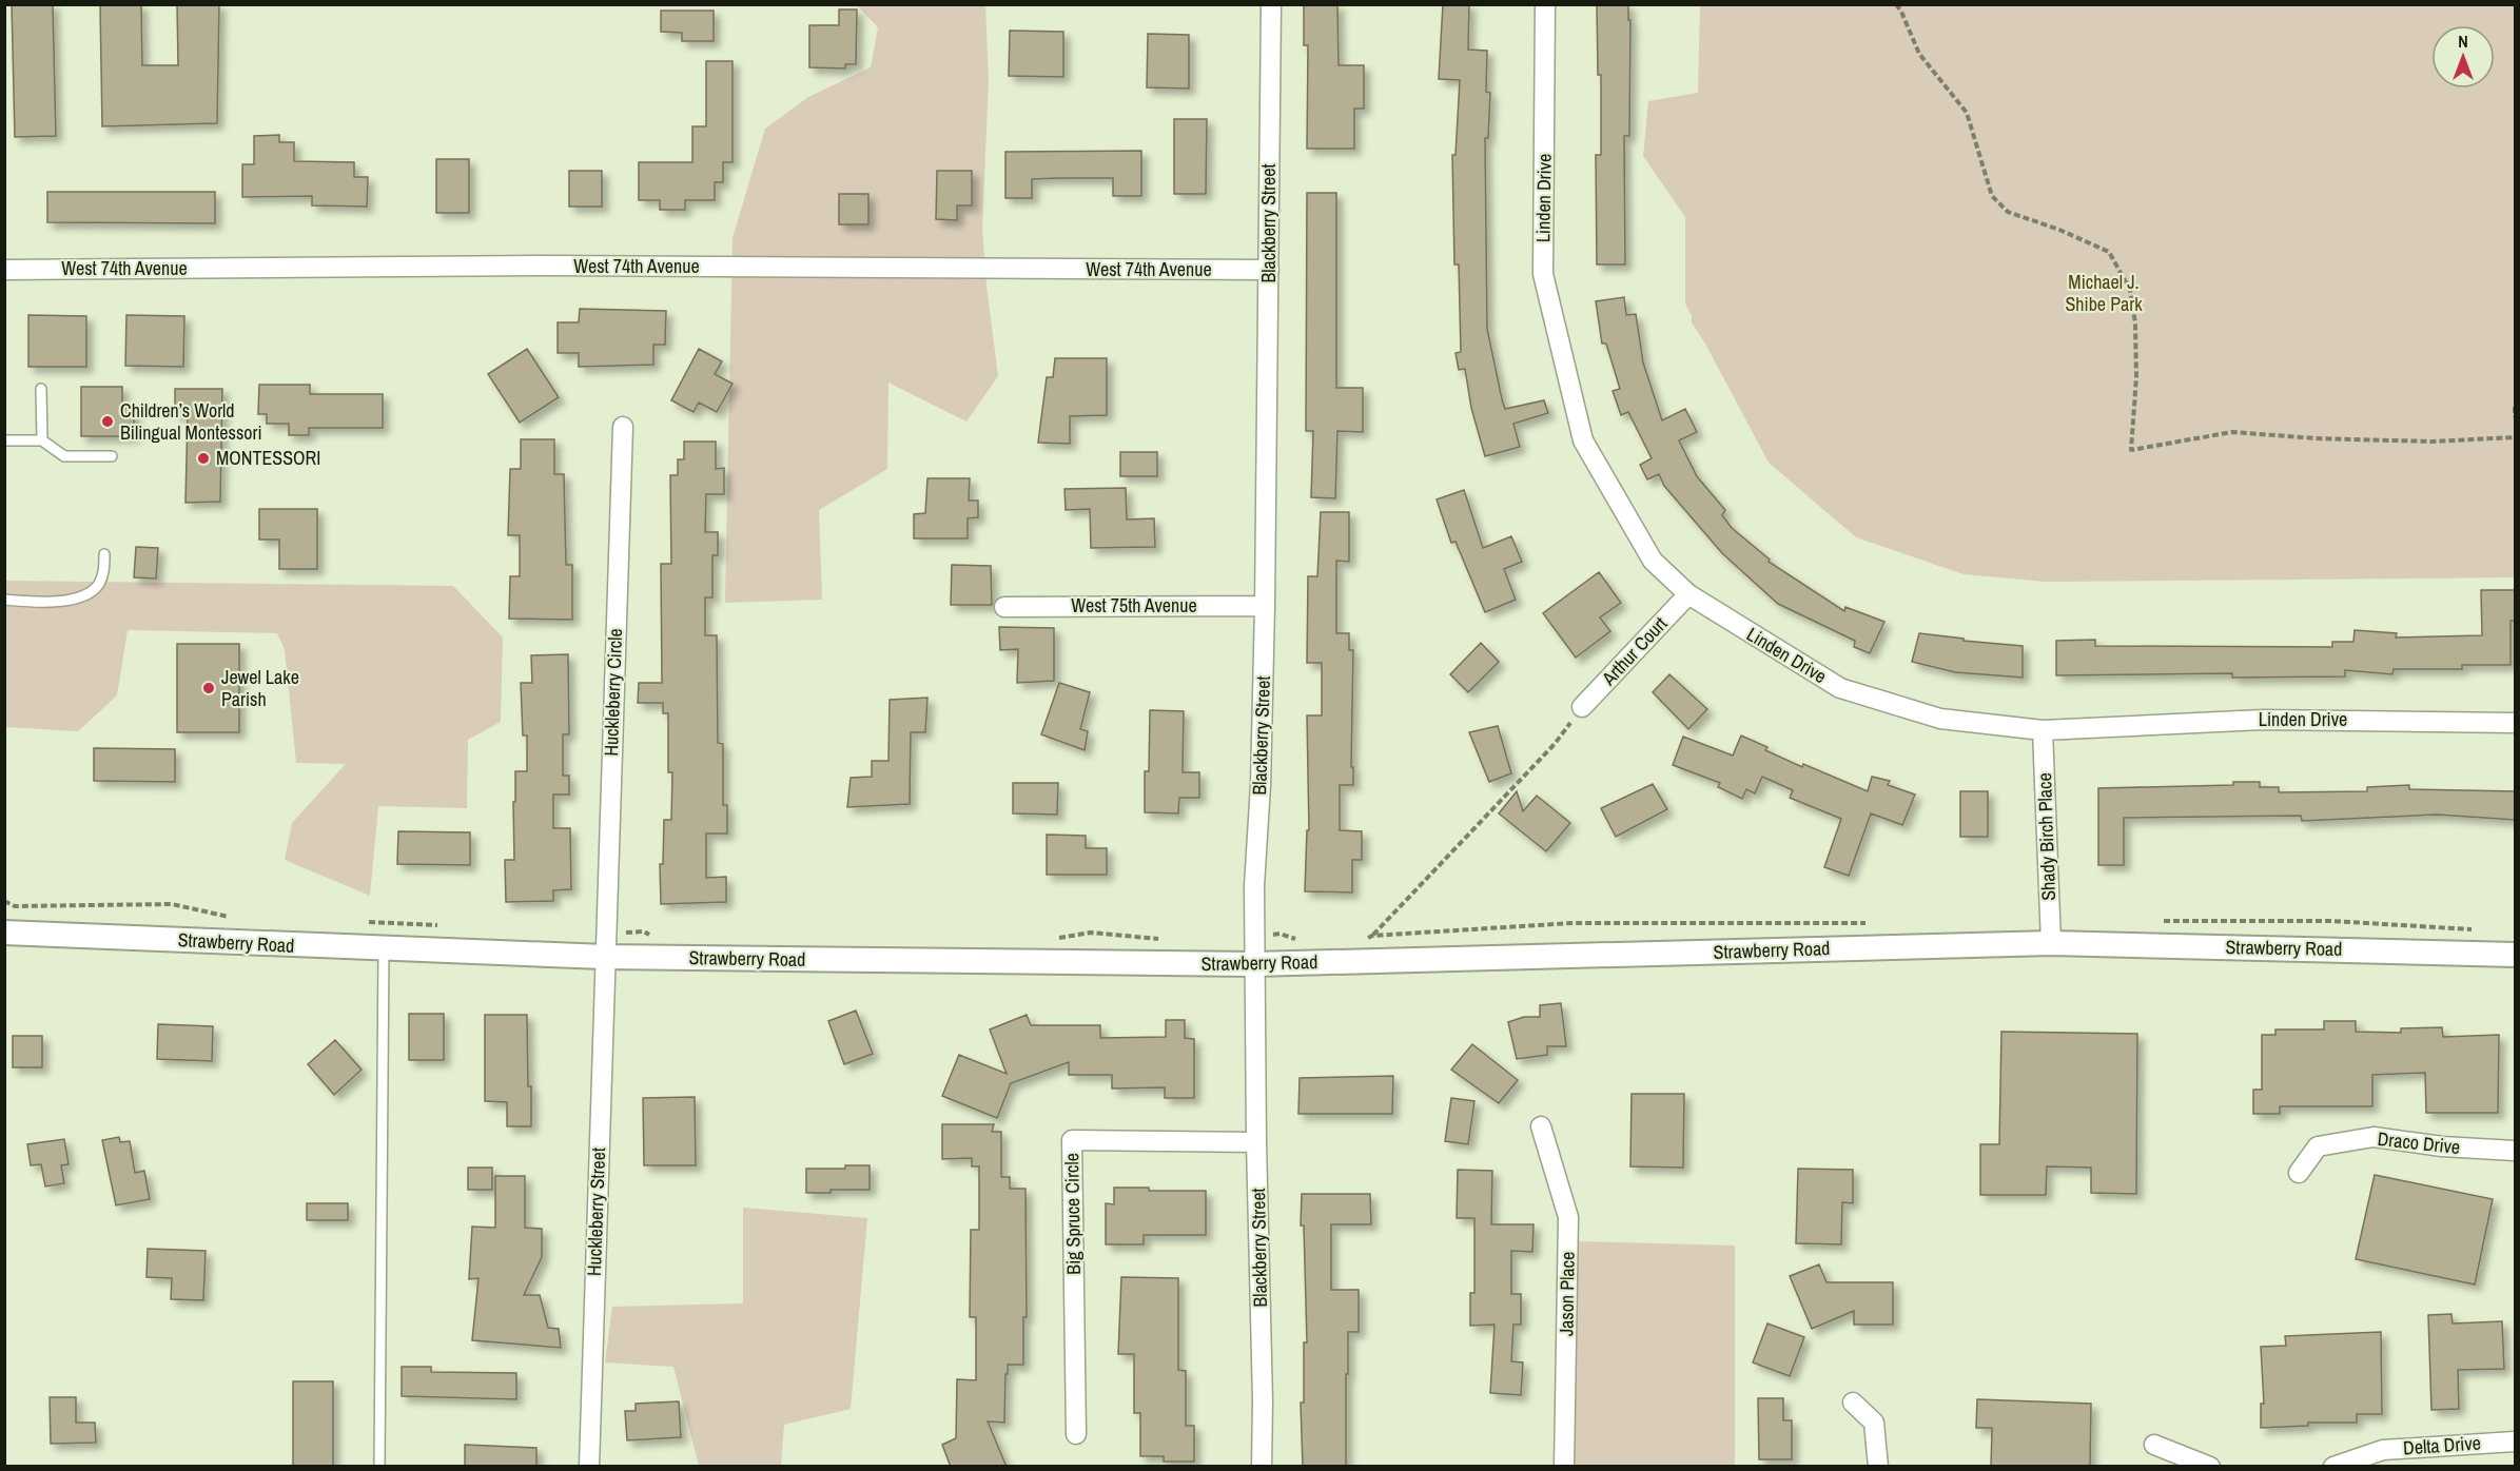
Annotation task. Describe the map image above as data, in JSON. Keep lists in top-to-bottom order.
{
  "streets": {
    "street": [
      "Linden Drive",
      "Blackberry Street",
      "West 74th Avenue",
      "West 75th Avenue",
      "Arthur Court",
      "Huckleberry Circle",
      "Shady Birch Place",
      "Strawberry Road",
      "Draco Drive",
      "Huckleberry Street",
      "Big Spruce Circle",
      "Jason Place",
      "Delta Drive"
    ]
  },
  "crossings": [
    ["Linden Drive", "Arthur Court"],
    ["Linden Drive", "Shady Birch Place"],
    ["Blackberry Street", "West 74th Avenue"],
    ["Blackberry Street", "West 75th Avenue"],
    ["Blackberry Street", "Strawberry Road"],
    ["Blackberry Street", "Big Spruce Circle"],
    ["Huckleberry Circle", "Strawberry Road"],
    ["Huckleberry Circle", "Huckleberry Street"],
    ["Shady Birch Place", "Strawberry Road"],
    ["Strawberry Road", "Huckleberry Street"]
  ],
  "parks": ["Michael J. Shibe Park"],
  "places": ["Children’s World Bilingual Montessori", "MONTESSORI", "Jewel Lake Parish"],
  "north": "top"
}
